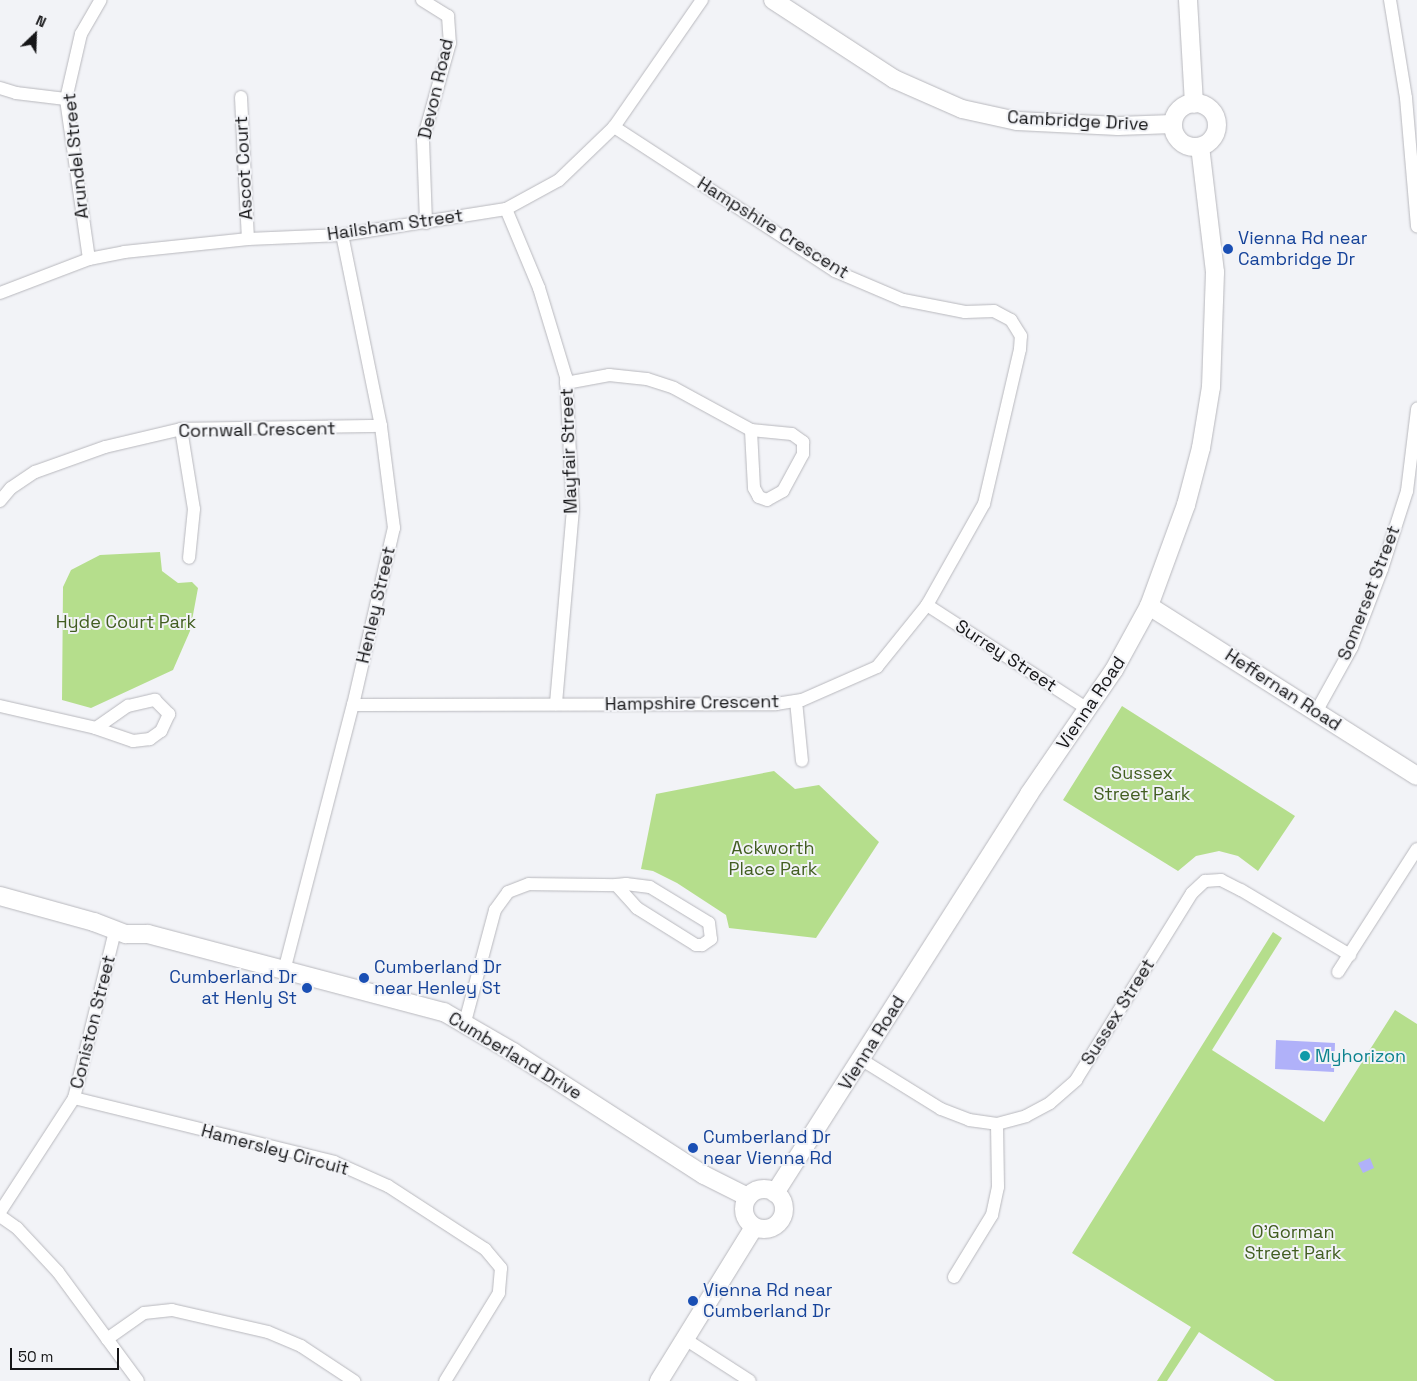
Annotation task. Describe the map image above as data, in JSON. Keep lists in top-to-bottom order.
{
  "streets": {
    "main road": [
      "Cambridge Drive",
      "Heffernan Road",
      "Vienna Road",
      "Cumberland Drive"
    ],
    "street": [
      "Devon Road",
      "Arundel Street",
      "Ascot Court",
      "Hailsham Street",
      "Hampshire Crescent",
      "Cornwall Crescent",
      "Mayfair Street",
      "Somerset Street",
      "Henley Street",
      "Surrey Street",
      "Sussex Street",
      "Coniston Street",
      "Hamersley Circuit"
    ]
  },
  "crossings": [
    ["Devon Road", "Hailsham Street"],
    ["Cambridge Drive", "Vienna Road"],
    ["Arundel Street", "Hailsham Street"],
    ["Ascot Court", "Hailsham Street"],
    ["Hailsham Street", "Hampshire Crescent"],
    ["Hailsham Street", "Mayfair Street"],
    ["Hailsham Street", "Henley Street"],
    ["Hampshire Crescent", "Mayfair Street"],
    ["Hampshire Crescent", "Henley Street"],
    ["Hampshire Crescent", "Surrey Street"],
    ["Cornwall Crescent", "Henley Street"],
    ["Somerset Street", "Heffernan Road"],
    ["Henley Street", "Cumberland Drive"],
    ["Surrey Street", "Vienna Road"],
    ["Heffernan Road", "Vienna Road"],
    ["Vienna Road", "Sussex Street"],
    ["Vienna Road", "Cumberland Drive"],
    ["Coniston Street", "Cumberland Drive"],
    ["Coniston Street", "Hamersley Circuit"]
  ],
  "parks": [
    "Hyde Court Park",
    "Sussex Street Park",
    "Ackworth Place Park",
    "O'Gorman Street Park"
  ],
  "places": [
    "Vienna Rd near Cambridge Dr",
    "Cumberland Dr near Henley St",
    "Cumberland Dr at Henly St",
    "Myhorizon",
    "Cumberland Dr near Vienna Rd",
    "Vienna Rd near Cumberland Dr"
  ],
  "scale_bar": "50 m",
  "north": "top right"
}
